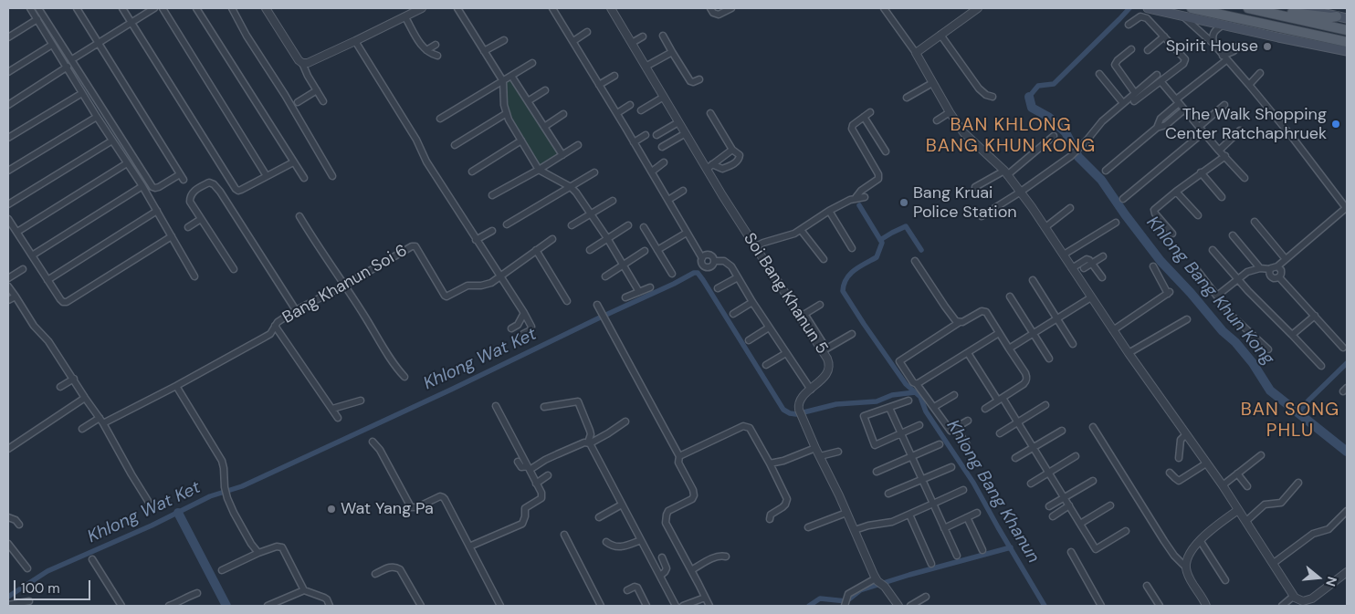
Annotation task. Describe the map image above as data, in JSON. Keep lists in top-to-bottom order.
{
  "streets": {
    "street": ["Bang Khanun Soi 6", "Soi Bang Khanun 5"]
  },
  "districts": ["BAN KHLONG BANG KHUN KONG", "BAN SONG PHLU"],
  "water": ["Khlong Bang Khun Kong", "Khlong Wat Ket", "Khlong Bang Khanun"],
  "places": [
    "Spirit House",
    "The Walk Shopping Center Ratchaphruek",
    "Bang Kruai Police Station",
    "Wat Yang Pa"
  ],
  "scale_bar": "100 m",
  "north": "right"
}
